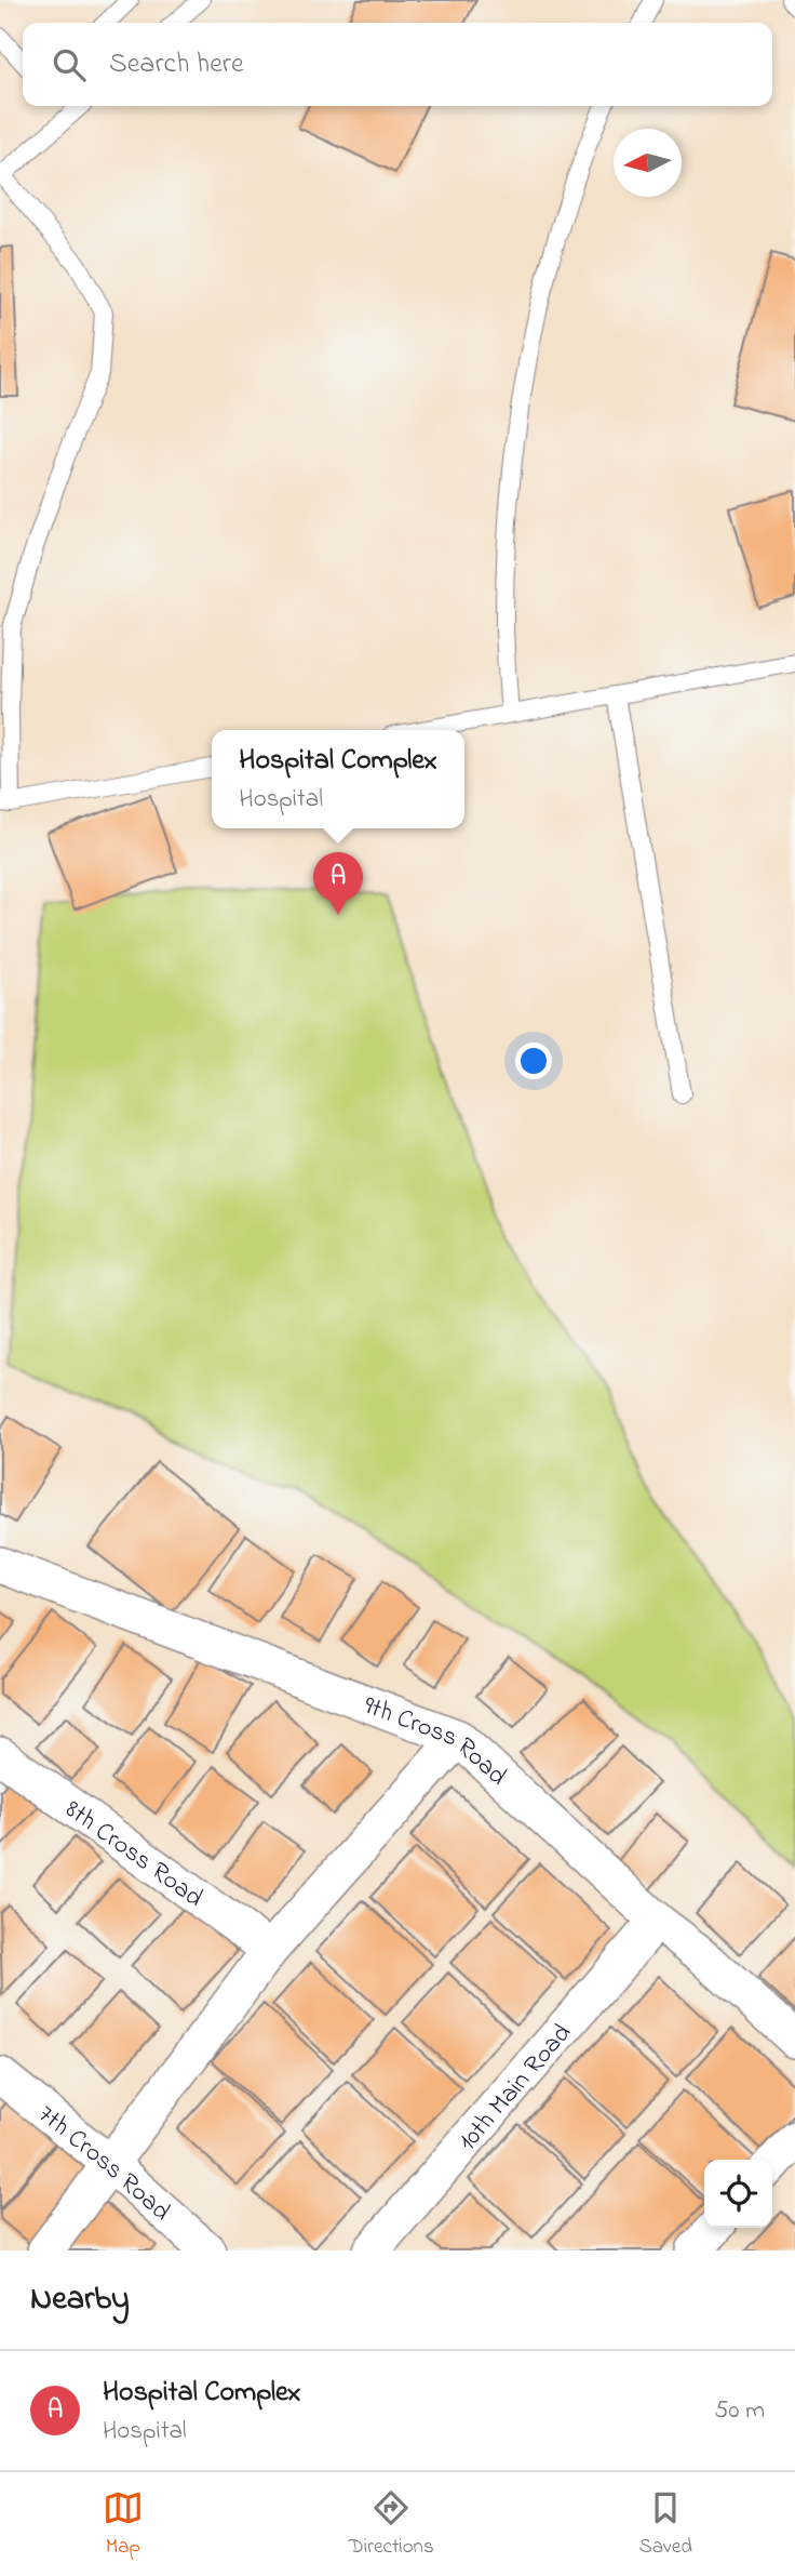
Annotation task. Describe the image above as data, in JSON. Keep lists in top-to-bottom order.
{
  "streets": {
    "street": [
      "9th Cross Road",
      "8th Cross Road",
      "10th Main Road",
      "7th Cross Road"
    ]
  },
  "crossings": [
    ["9th Cross Road", "10th Main Road"]
  ],
  "north": "left",
  "page": {
    "search": "Search here",
    "popup": ["Hospital Complex", "Hospital"],
    "pins": "A",
    "heading": "Nearby",
    "list": [
      {
        "mark": "A",
        "name": "Hospital Complex",
        "note": "Hospital",
        "value": "50 m"
      }
    ],
    "nav": ["Map", "Directions", "Saved"]
  }
}
